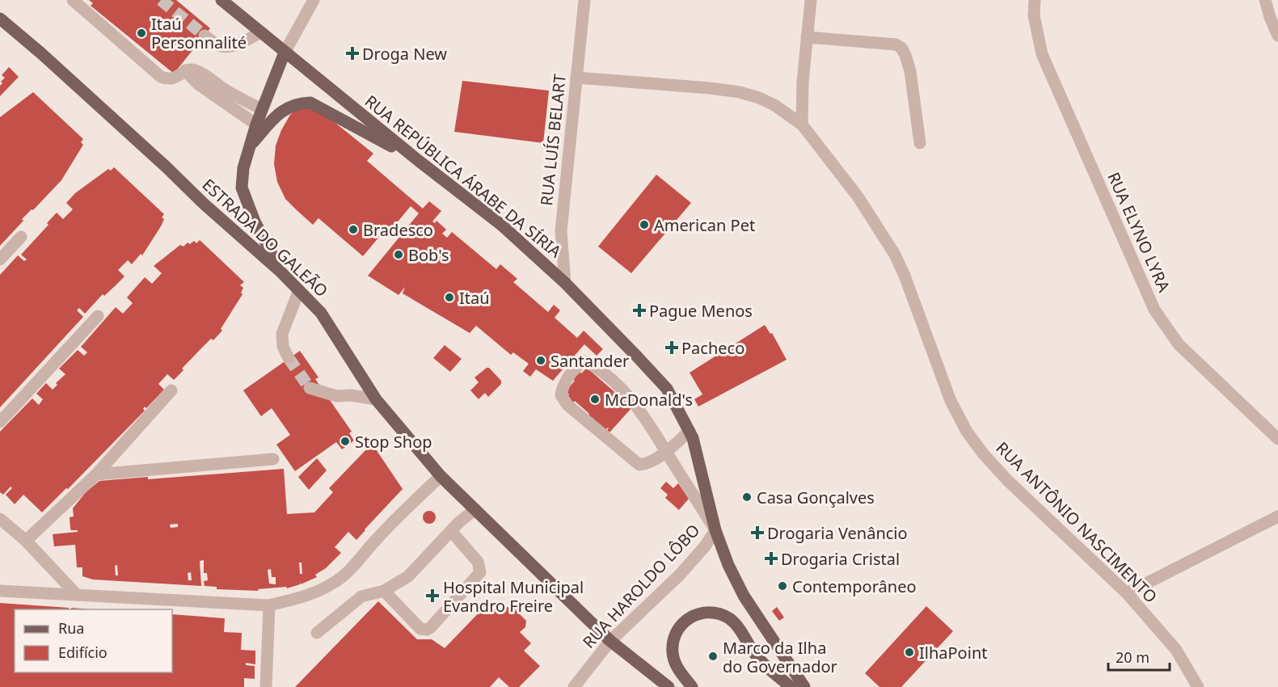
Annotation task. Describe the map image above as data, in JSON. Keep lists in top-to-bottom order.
{
  "streets": {
    "main road": ["RUA REPÚBLICA ÁRABE DA SÍRIA", "ESTRADA DO GALEÃO"],
    "street": [
      "RUA LUÍS BELART",
      "RUA ELYNO LYRA",
      "RUA ANTÔNIO NASCIMENTO",
      "RUA HAROLDO LÔBO"
    ]
  },
  "crossings": [
    ["RUA LUÍS BELART", "RUA REPÚBLICA ÁRABE DA SÍRIA"],
    ["RUA LUÍS BELART", "RUA ANTÔNIO NASCIMENTO"],
    ["RUA REPÚBLICA ÁRABE DA SÍRIA", "RUA HAROLDO LÔBO"],
    ["ESTRADA DO GALEÃO", "RUA HAROLDO LÔBO"]
  ],
  "places": {
    "other": [
      "Itaú Personnalité",
      "American Pet",
      "Bradesco",
      "Bob's",
      "Itaú",
      "Santander",
      "McDonald's",
      "Stop Shop",
      "Casa Gonçalves",
      "Contemporâneo",
      "IlhaPoint",
      "Marco da Ilha do Governador"
    ],
    "health": [
      "Droga New",
      "Pague Menos",
      "Pacheco",
      "Drogaria Venâncio",
      "Drogaria Cristal",
      "Hospital Municipal Evandro Freire"
    ]
  },
  "legend": ["Rua", "Edifício"],
  "scale_bar": "20 m"
}
